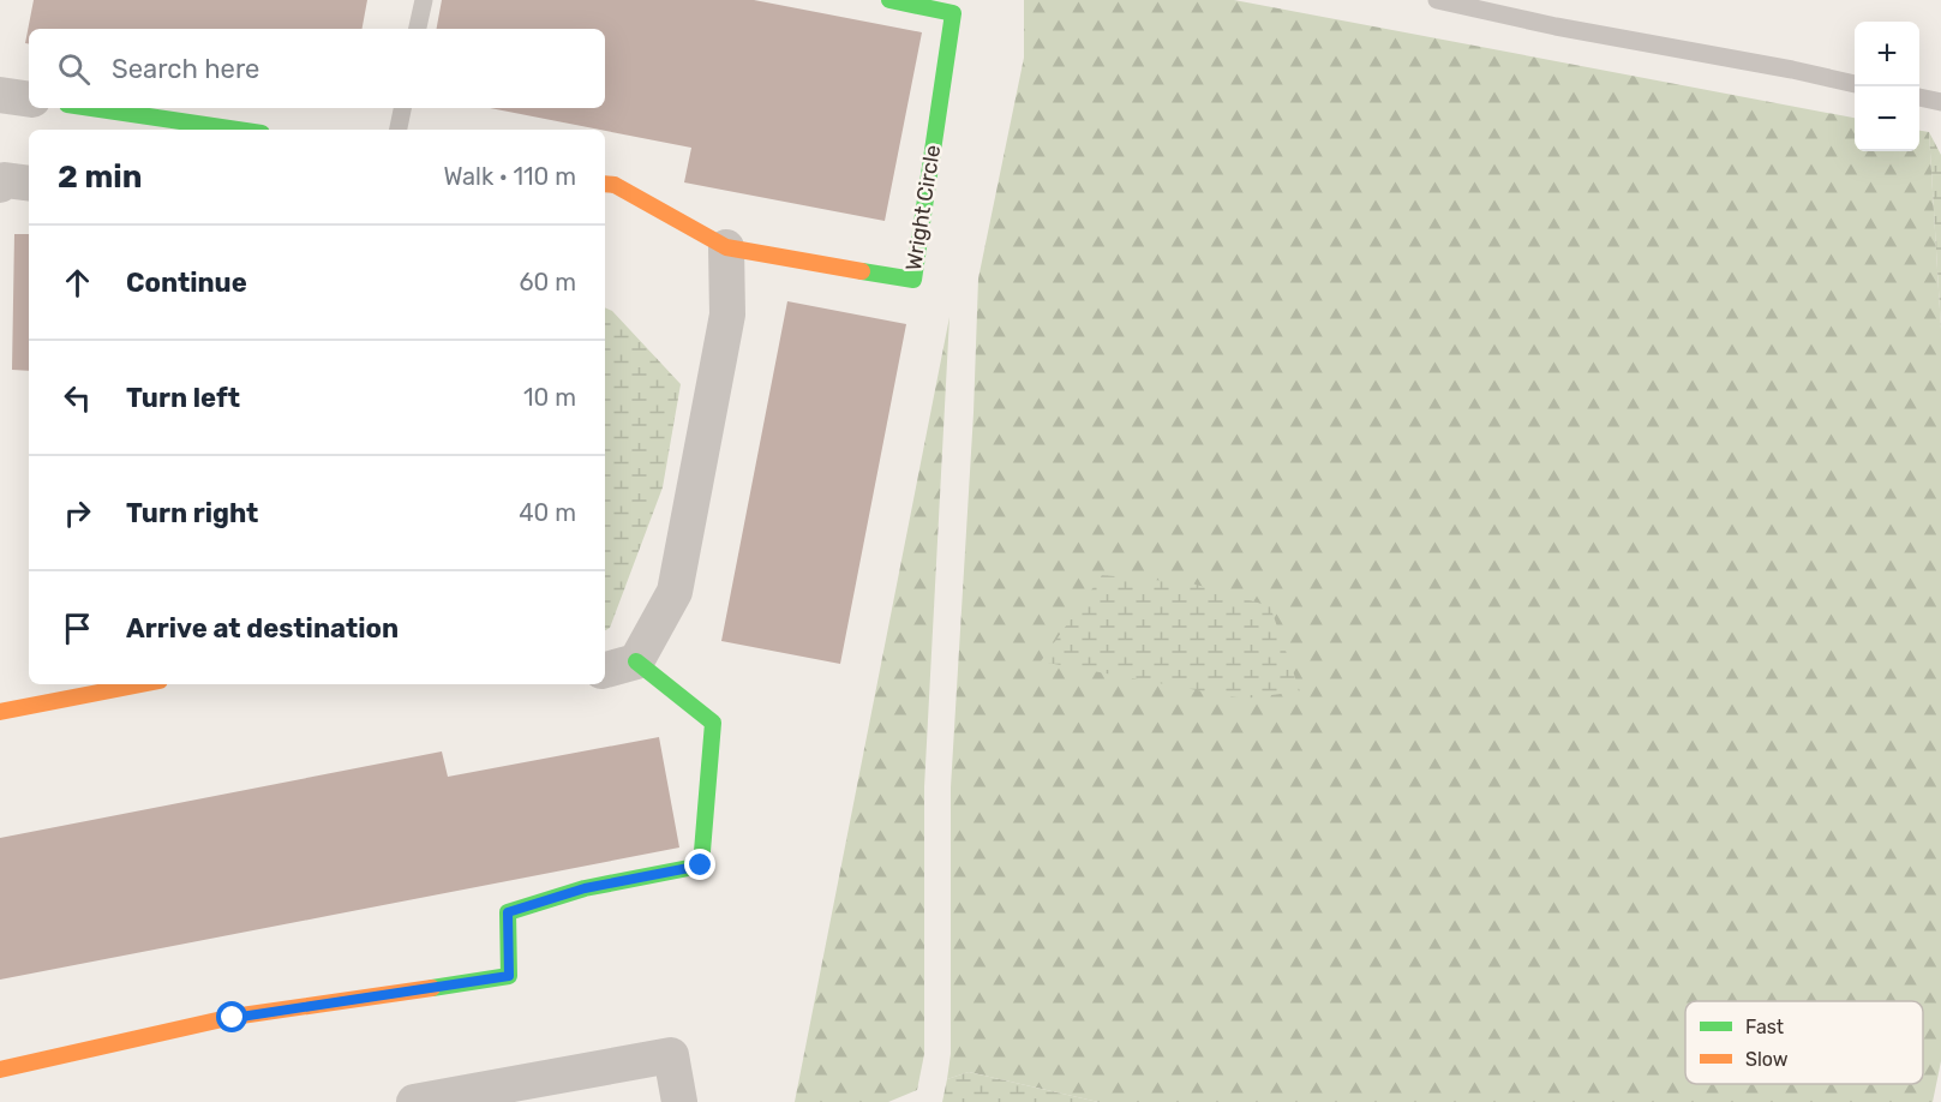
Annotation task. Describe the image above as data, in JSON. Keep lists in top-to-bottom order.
{
  "streets": {
    "street": ["Wright Circle"]
  },
  "legend": ["Fast", "Slow"],
  "page": {
    "map_buttons": ["+", "−"],
    "search": "Search here",
    "heading": ["2 min", "Walk · 110 m"],
    "list": [
      ["Continue", "60 m"],
      ["Turn left", "10 m"],
      ["Turn right", "40 m"],
      "Arrive at destination"
    ]
  }
}
